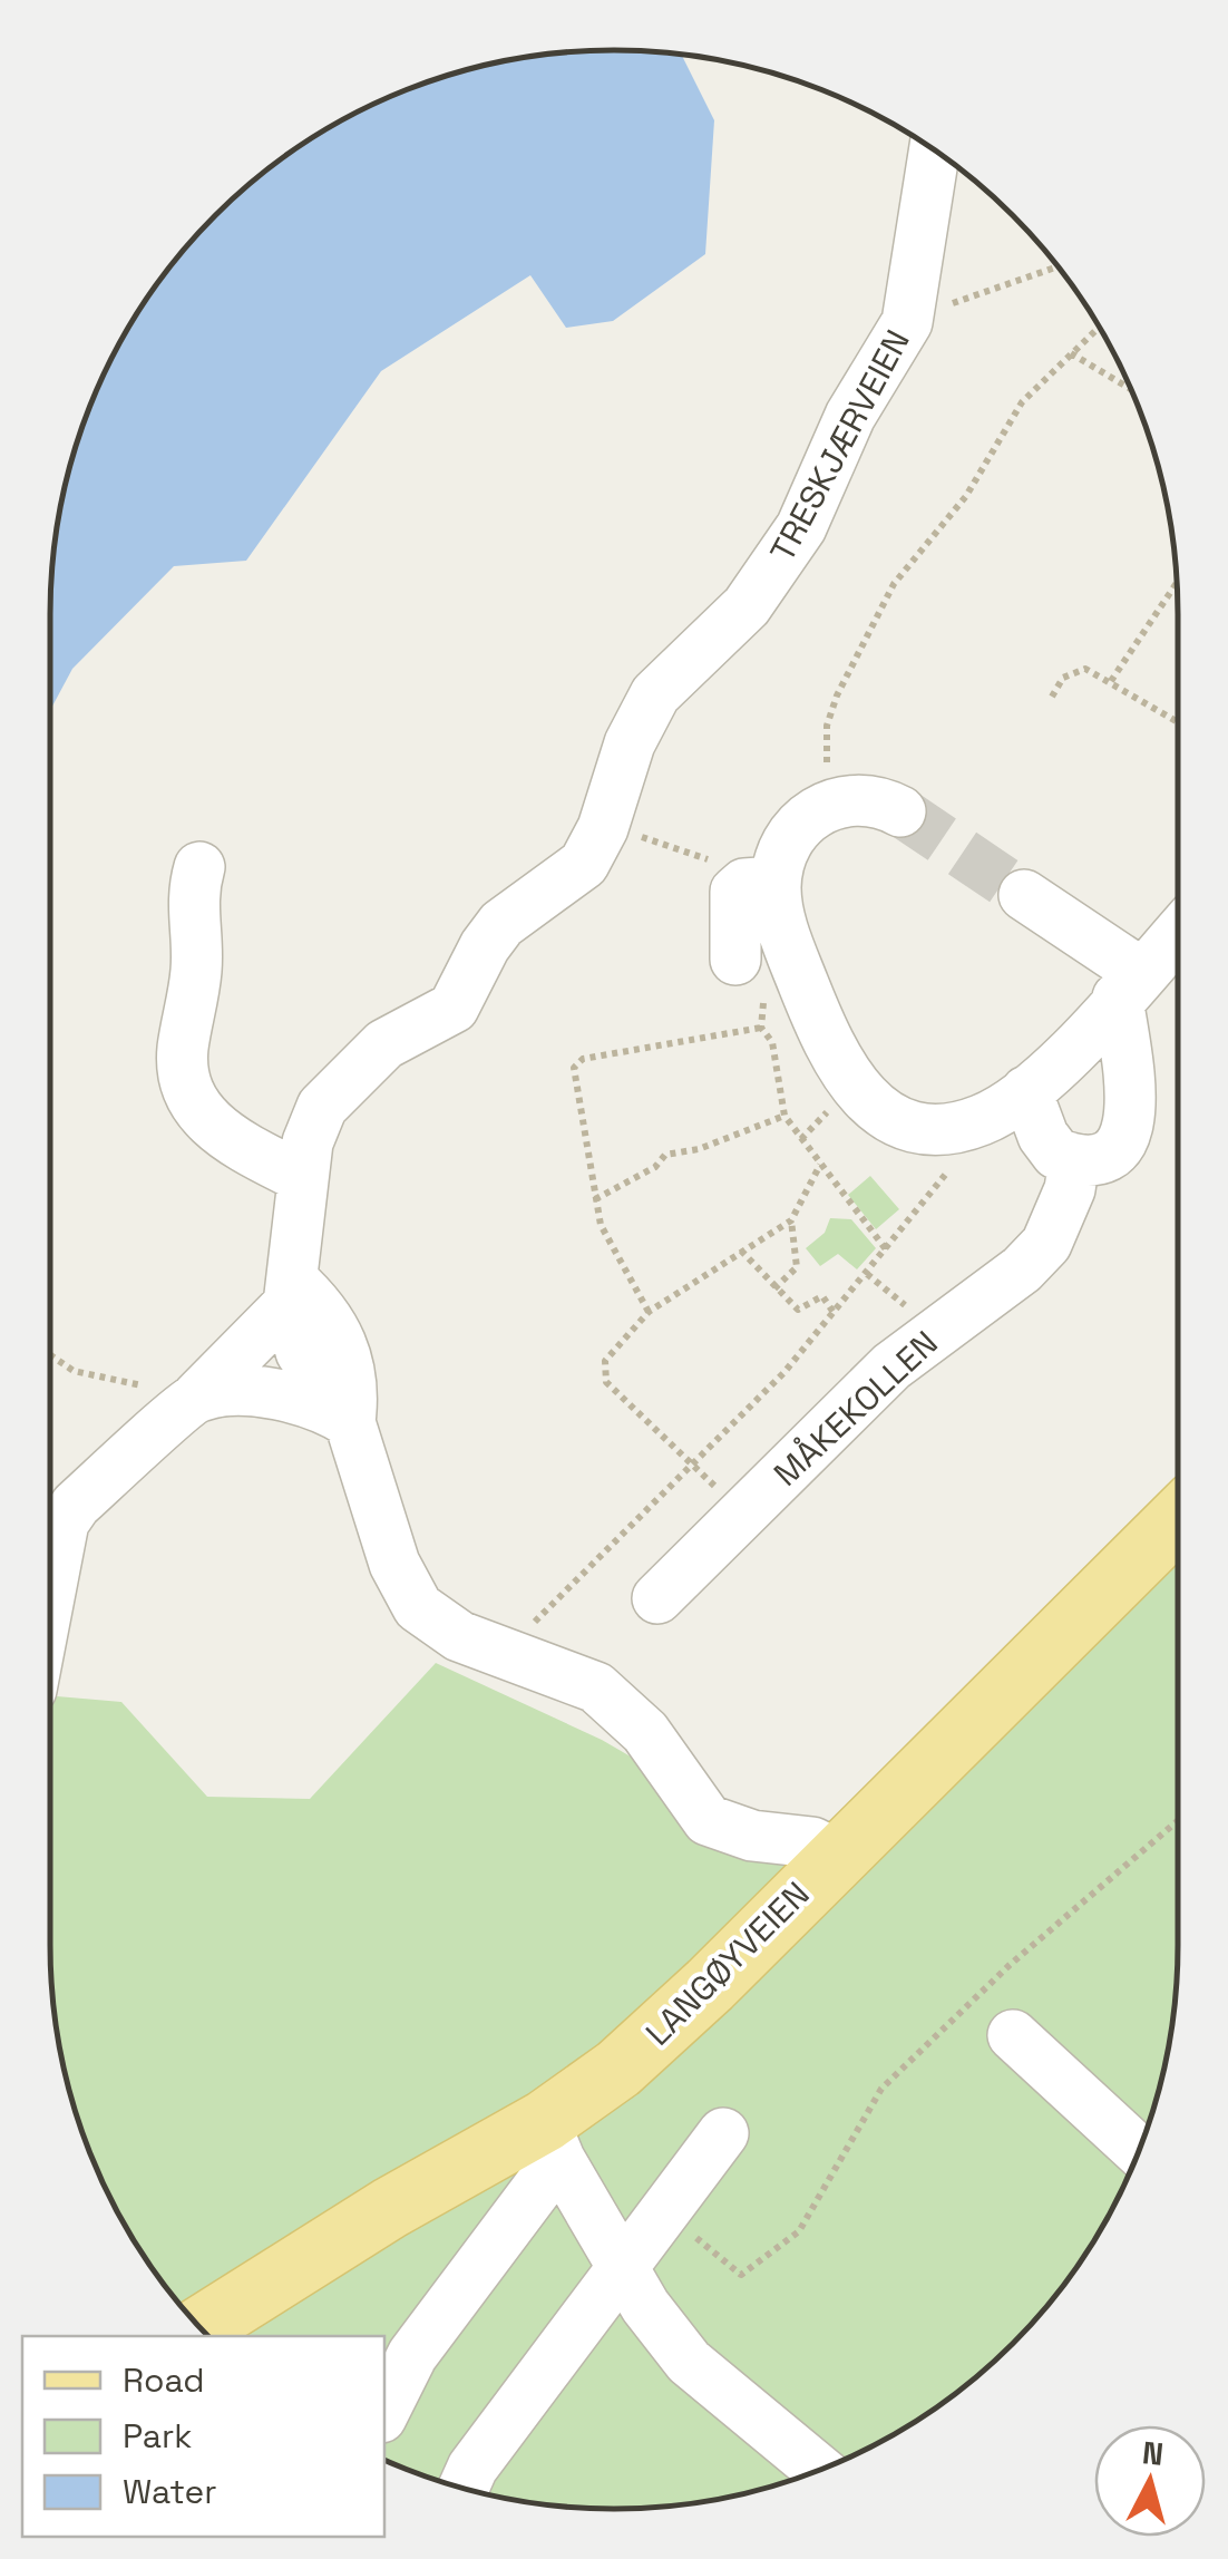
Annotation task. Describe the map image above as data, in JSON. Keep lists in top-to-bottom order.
{
  "streets": {
    "main road": ["LANGØYVEIEN"],
    "street": ["TRESKJÆRVEIEN", "MÅKEKOLLEN"]
  },
  "crossings": [
    ["TRESKJÆRVEIEN", "LANGØYVEIEN"]
  ],
  "legend": ["Road", "Park", "Water"],
  "north": "top"
}
